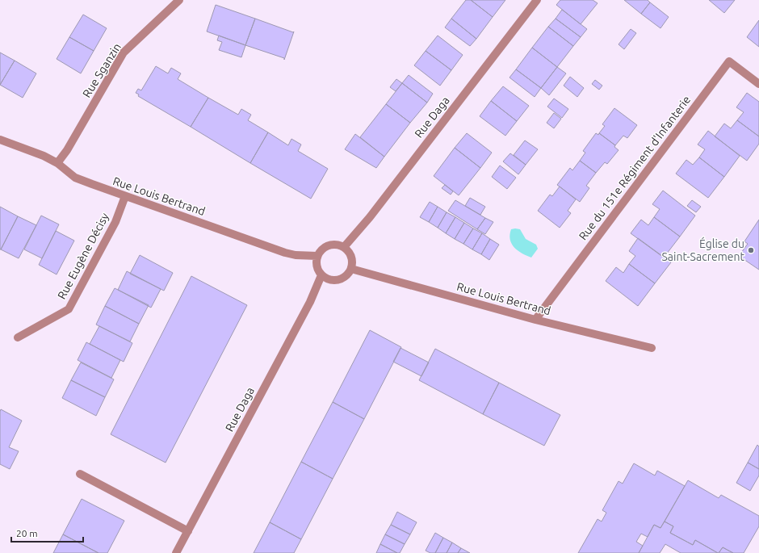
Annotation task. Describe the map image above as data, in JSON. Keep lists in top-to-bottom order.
{
  "streets": {
    "street": [
      "Rue Sganzin",
      "Rue Daga",
      "Rue du 151e Régiment d'Infanterie",
      "Rue Louis Bertrand",
      "Rue Eugène Décisy"
    ]
  },
  "crossings": [
    ["Rue Sganzin", "Rue Louis Bertrand"],
    ["Rue Daga", "Rue Louis Bertrand"],
    ["Rue du 151e Régiment d'Infanterie", "Rue Louis Bertrand"],
    ["Rue Louis Bertrand", "Rue Eugène Décisy"]
  ],
  "places": ["Église du Saint-Sacrement"],
  "scale_bar": "20 m"
}
